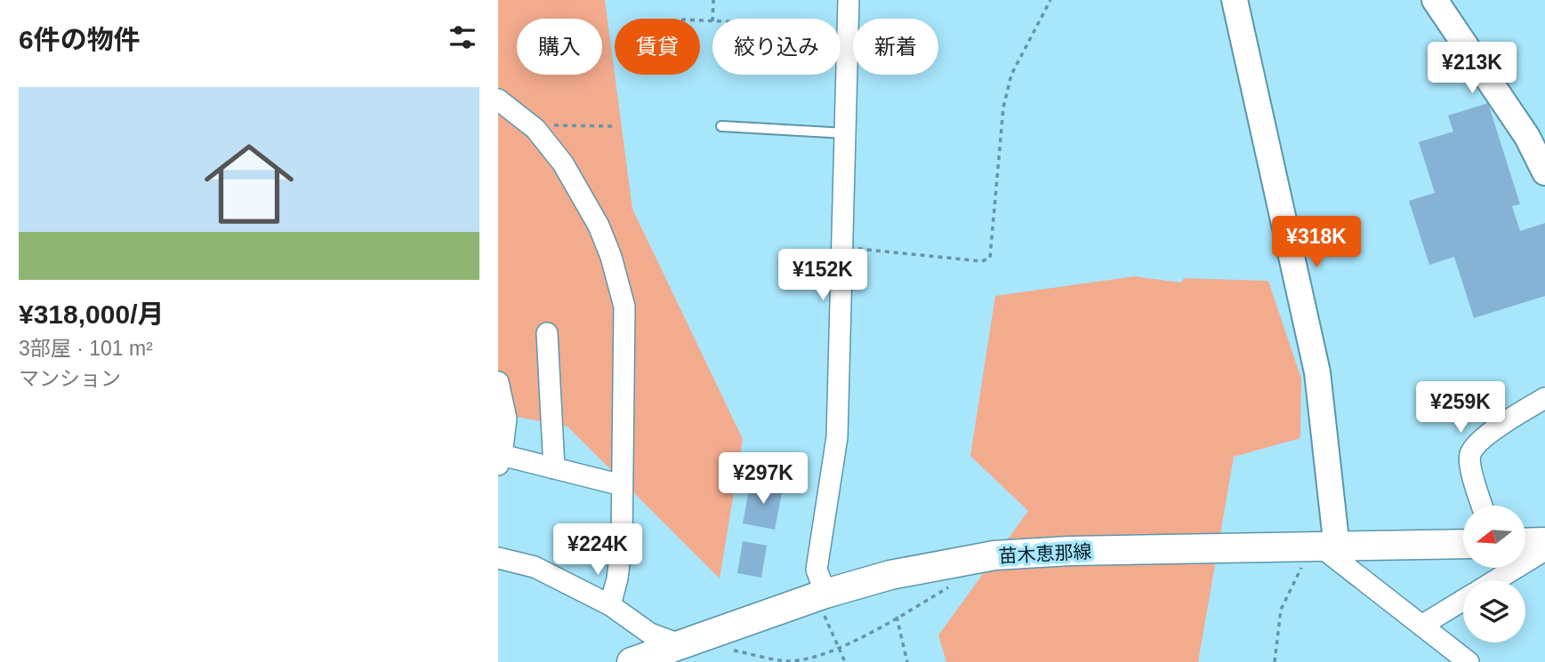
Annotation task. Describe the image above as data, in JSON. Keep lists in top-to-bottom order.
{
  "streets": {
    "main road": ["苗木恵那線"]
  },
  "north": "left",
  "page": {
    "heading": "6件の物件",
    "chip": [
      "購入",
      "賃貸",
      "絞り込み",
      "新着"
    ],
    "price": [
      "¥213K",
      "¥318K",
      "¥152K",
      "¥259K",
      "¥297K",
      "¥224K"
    ],
    "list": [
      {
        "name": "¥318,000/月",
        "note": "3部屋 · 101 m² · マンション"
      }
    ]
  }
}
